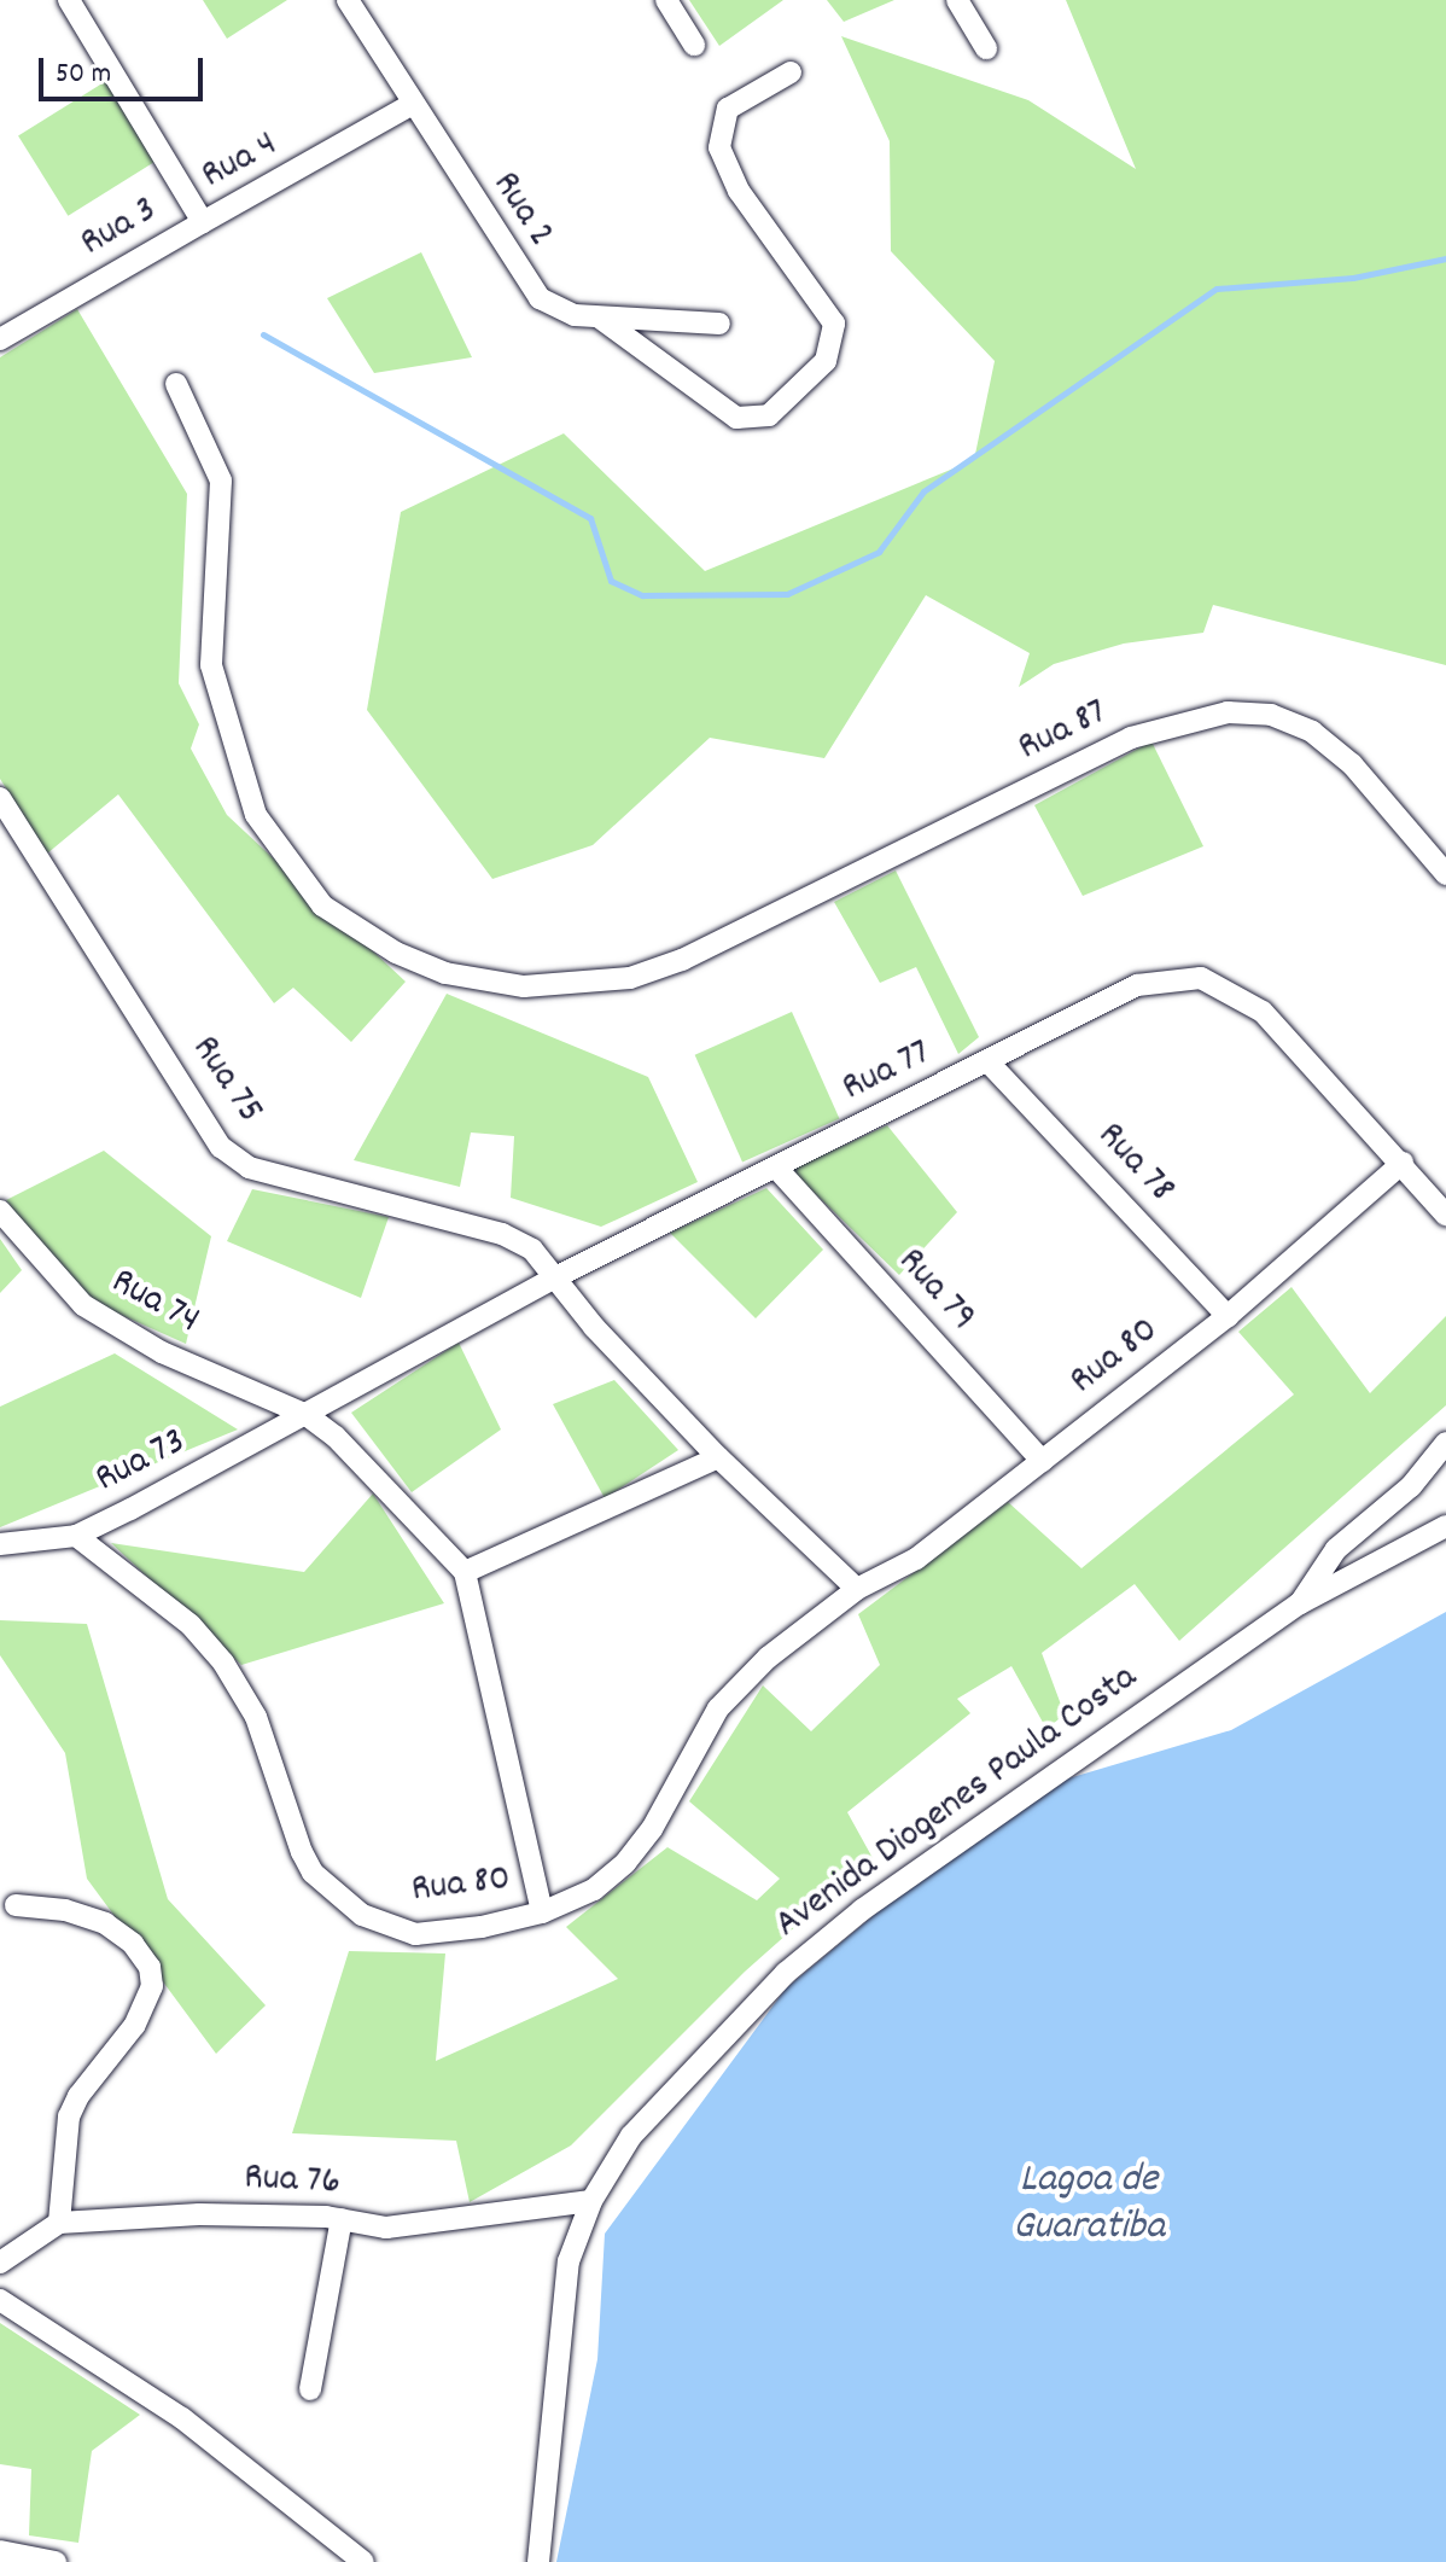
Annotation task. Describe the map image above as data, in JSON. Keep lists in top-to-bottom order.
{
  "streets": {
    "street": [
      "Rua 4",
      "Rua 2",
      "Rua 3",
      "Rua 87",
      "Rua 77",
      "Rua 75",
      "Rua 78",
      "Rua 79",
      "Rua 74",
      "Rua 80",
      "Rua 73",
      "Avenida Diogenes Paula Costa",
      "Rua 76"
    ]
  },
  "crossings": [
    ["Rua 4", "Rua 2"],
    ["Rua 4", "Rua 3"],
    ["Rua 77", "Rua 75"],
    ["Rua 77", "Rua 78"],
    ["Rua 77", "Rua 79"],
    ["Rua 77", "Rua 74"],
    ["Rua 77", "Rua 80"],
    ["Rua 77", "Rua 73"],
    ["Rua 78", "Rua 80"],
    ["Rua 79", "Rua 80"],
    ["Rua 74", "Rua 73"],
    ["Rua 80", "Rua 73"],
    ["Avenida Diogenes Paula Costa", "Rua 76"]
  ],
  "water": ["Lagoa de Guaratiba"],
  "scale_bar": "50 m"
}
